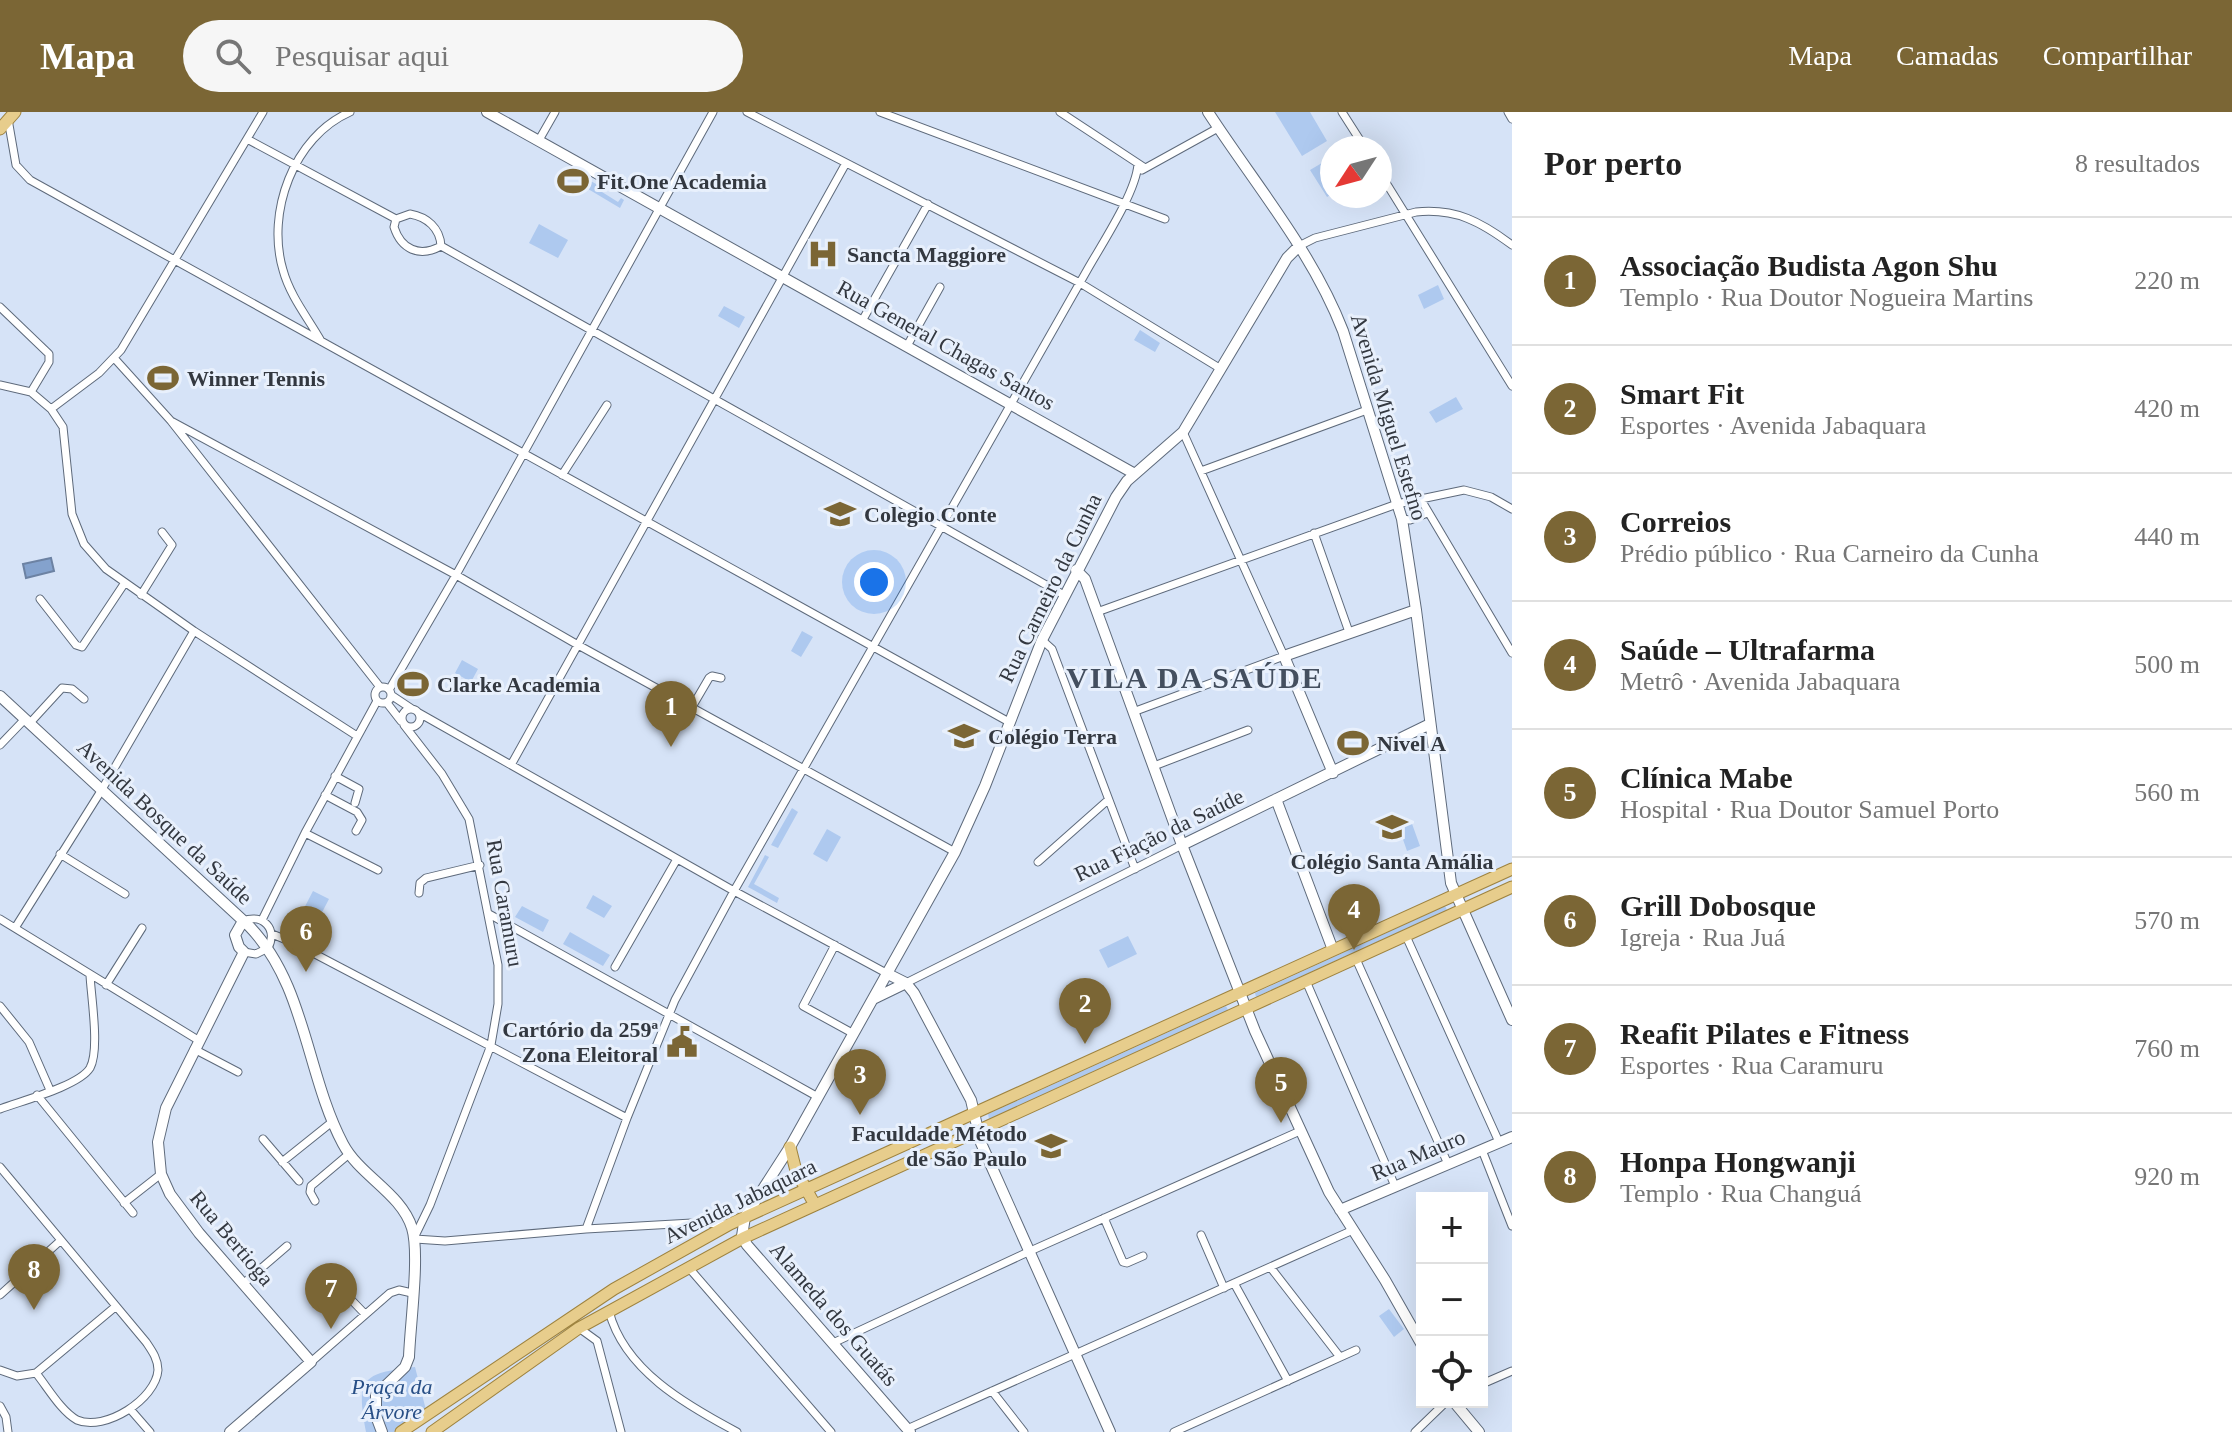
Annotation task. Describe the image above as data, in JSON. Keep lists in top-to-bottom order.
{
  "streets": {
    "main road": ["Avenida Jabaquara"],
    "street": [
      "Rua General Chagas Santos",
      "Avenida Miguel Estefno",
      "Rua Carneiro da Cunha",
      "Avenida Bosque da Saúde",
      "Rua Fiação da Saúde",
      "Rua Caramuru",
      "Rua Mauro",
      "Rua Bertioga",
      "Alameda dos Guatás"
    ]
  },
  "crossings": [
    ["Rua General Chagas Santos", "Rua Carneiro da Cunha"],
    ["Avenida Miguel Estefno", "Rua Carneiro da Cunha"],
    ["Avenida Miguel Estefno", "Rua Fiação da Saúde"],
    ["Avenida Miguel Estefno", "Avenida Jabaquara"],
    ["Rua Carneiro da Cunha", "Avenida Jabaquara"],
    ["Rua Carneiro da Cunha", "Alameda dos Guatás"],
    ["Avenida Bosque da Saúde", "Rua Caramuru"],
    ["Avenida Jabaquara", "Alameda dos Guatás"]
  ],
  "districts": ["VILA DA SAÚDE"],
  "parks": ["Praça da Árvore"],
  "places": {
    "sports": [
      "Fit.One Academia",
      "Winner Tennis",
      "Clarke Academia",
      "Nivel A"
    ],
    "hospital": ["Sancta Maggiore"],
    "school or university": [
      "Colegio Conte",
      "Colégio Terra",
      "Colégio Santa Amália",
      "Faculdade Método de São Paulo"
    ],
    "public building": ["Cartório da 259ª Zona Eleitoral"]
  },
  "north": "bottom left",
  "page": {
    "header": "Mapa",
    "search": "Pesquisar aqui",
    "nav": ["Mapa", "Camadas", "Compartilhar"],
    "heading": ["Por perto", "8 resultados"],
    "list": [
      {
        "mark": "1",
        "name": "Associação Budista Agon Shu",
        "note": "Templo · Rua Doutor Nogueira Martins",
        "value": "220 m"
      },
      {
        "mark": "2",
        "name": "Smart Fit",
        "note": "Esportes · Avenida Jabaquara",
        "value": "420 m"
      },
      {
        "mark": "3",
        "name": "Correios",
        "note": "Prédio público · Rua Carneiro da Cunha",
        "value": "440 m"
      },
      {
        "mark": "4",
        "name": "Saúde – Ultrafarma",
        "note": "Metrô · Avenida Jabaquara",
        "value": "500 m"
      },
      {
        "mark": "5",
        "name": "Clínica Mabe",
        "note": "Hospital · Rua Doutor Samuel Porto",
        "value": "560 m"
      },
      {
        "mark": "6",
        "name": "Grill Dobosque",
        "note": "Igreja · Rua Juá",
        "value": "570 m"
      },
      {
        "mark": "7",
        "name": "Reafit Pilates e Fitness",
        "note": "Esportes · Rua Caramuru",
        "value": "760 m"
      },
      {
        "mark": "8",
        "name": "Honpa Hongwanji",
        "note": "Templo · Rua Changuá",
        "value": "920 m"
      }
    ],
    "pins": [
      "1",
      "4",
      "6",
      "2",
      "3",
      "5",
      "8",
      "7"
    ],
    "map_buttons": ["+", "−"]
  }
}
